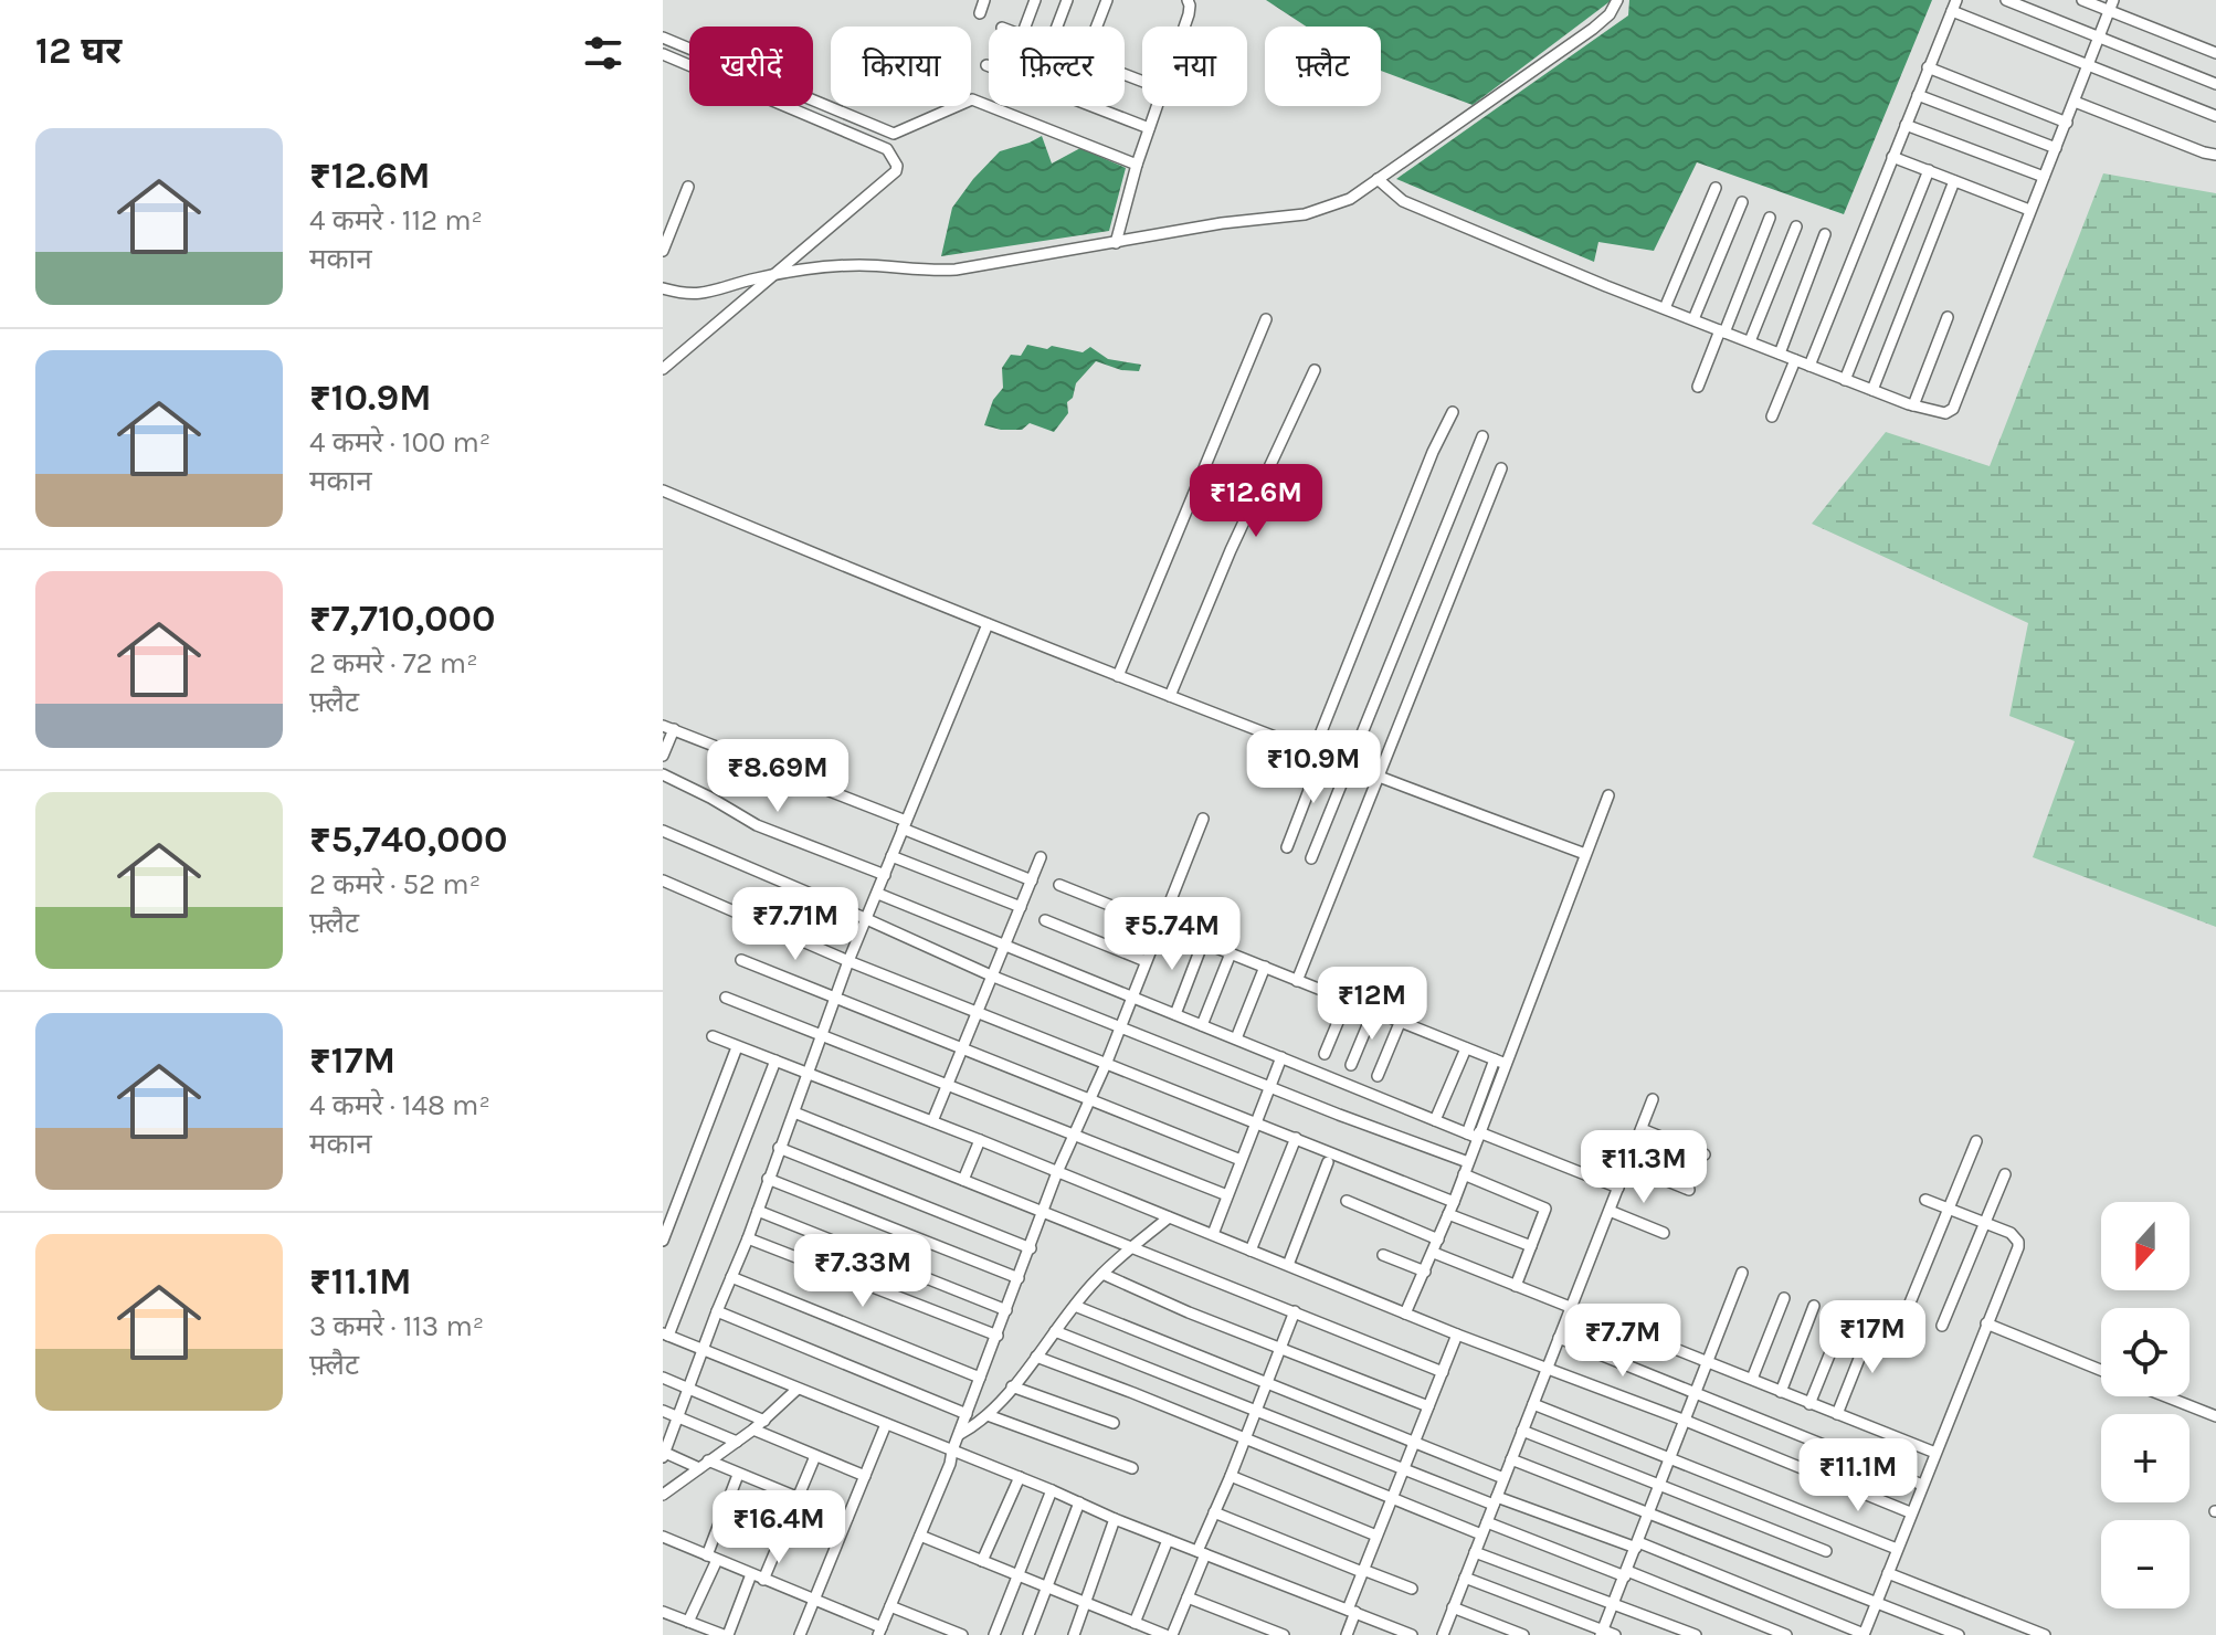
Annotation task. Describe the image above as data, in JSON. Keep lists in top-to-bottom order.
{
  "north": "bottom",
  "page": {
    "heading": "12 घर",
    "chip": [
      "खरीदें",
      "किराया",
      "फ़िल्टर",
      "नया",
      "फ़्लैट"
    ],
    "list": [
      {
        "name": "₹12.6M",
        "note": "4 कमरे · 112 m² · मकान"
      },
      {
        "name": "₹10.9M",
        "note": "4 कमरे · 100 m² · मकान"
      },
      {
        "name": "₹7,710,000",
        "note": "2 कमरे · 72 m² · फ़्लैट"
      },
      {
        "name": "₹5,740,000",
        "note": "2 कमरे · 52 m² · फ़्लैट"
      },
      {
        "name": "₹17M",
        "note": "4 कमरे · 148 m² · मकान"
      },
      {
        "name": "₹11.1M",
        "note": "3 कमरे · 113 m² · फ़्लैट"
      }
    ],
    "price": [
      "₹12.6M",
      "₹10.9M",
      "₹8.69M",
      "₹7.71M",
      "₹5.74M",
      "₹12M",
      "₹11.3M",
      "₹7.33M",
      "₹17M",
      "₹7.7M",
      "₹11.1M",
      "₹16.4M"
    ],
    "map_buttons": ["+", "−"]
  }
}
